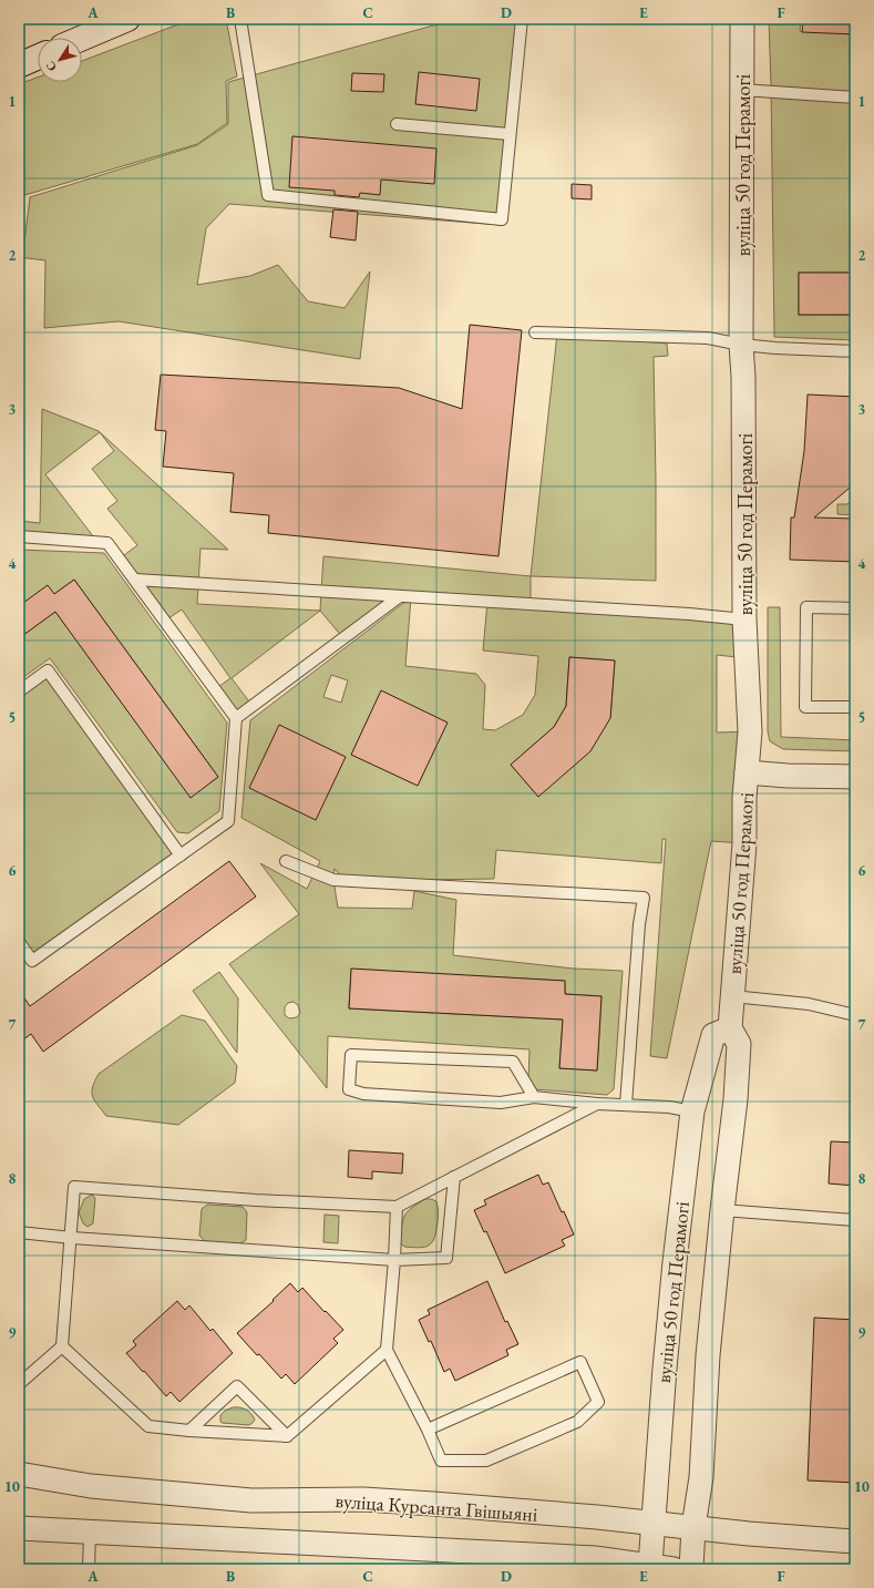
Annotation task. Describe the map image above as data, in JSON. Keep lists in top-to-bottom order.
{
  "streets": {
    "street": ["вуліца 50 год Перамогі", "вуліца Курсанта Гвішыяні"]
  },
  "crossings": [
    ["вуліца 50 год Перамогі", "вуліца Курсанта Гвішыяні"]
  ],
  "north": "bottom left",
  "grid": {
    "columns": [
      "A",
      "B",
      "C",
      "D",
      "E",
      "F"
    ],
    "rows": [
      "1",
      "2",
      "3",
      "4",
      "5",
      "6",
      "7",
      "8",
      "9",
      "10"
    ]
  }
}
